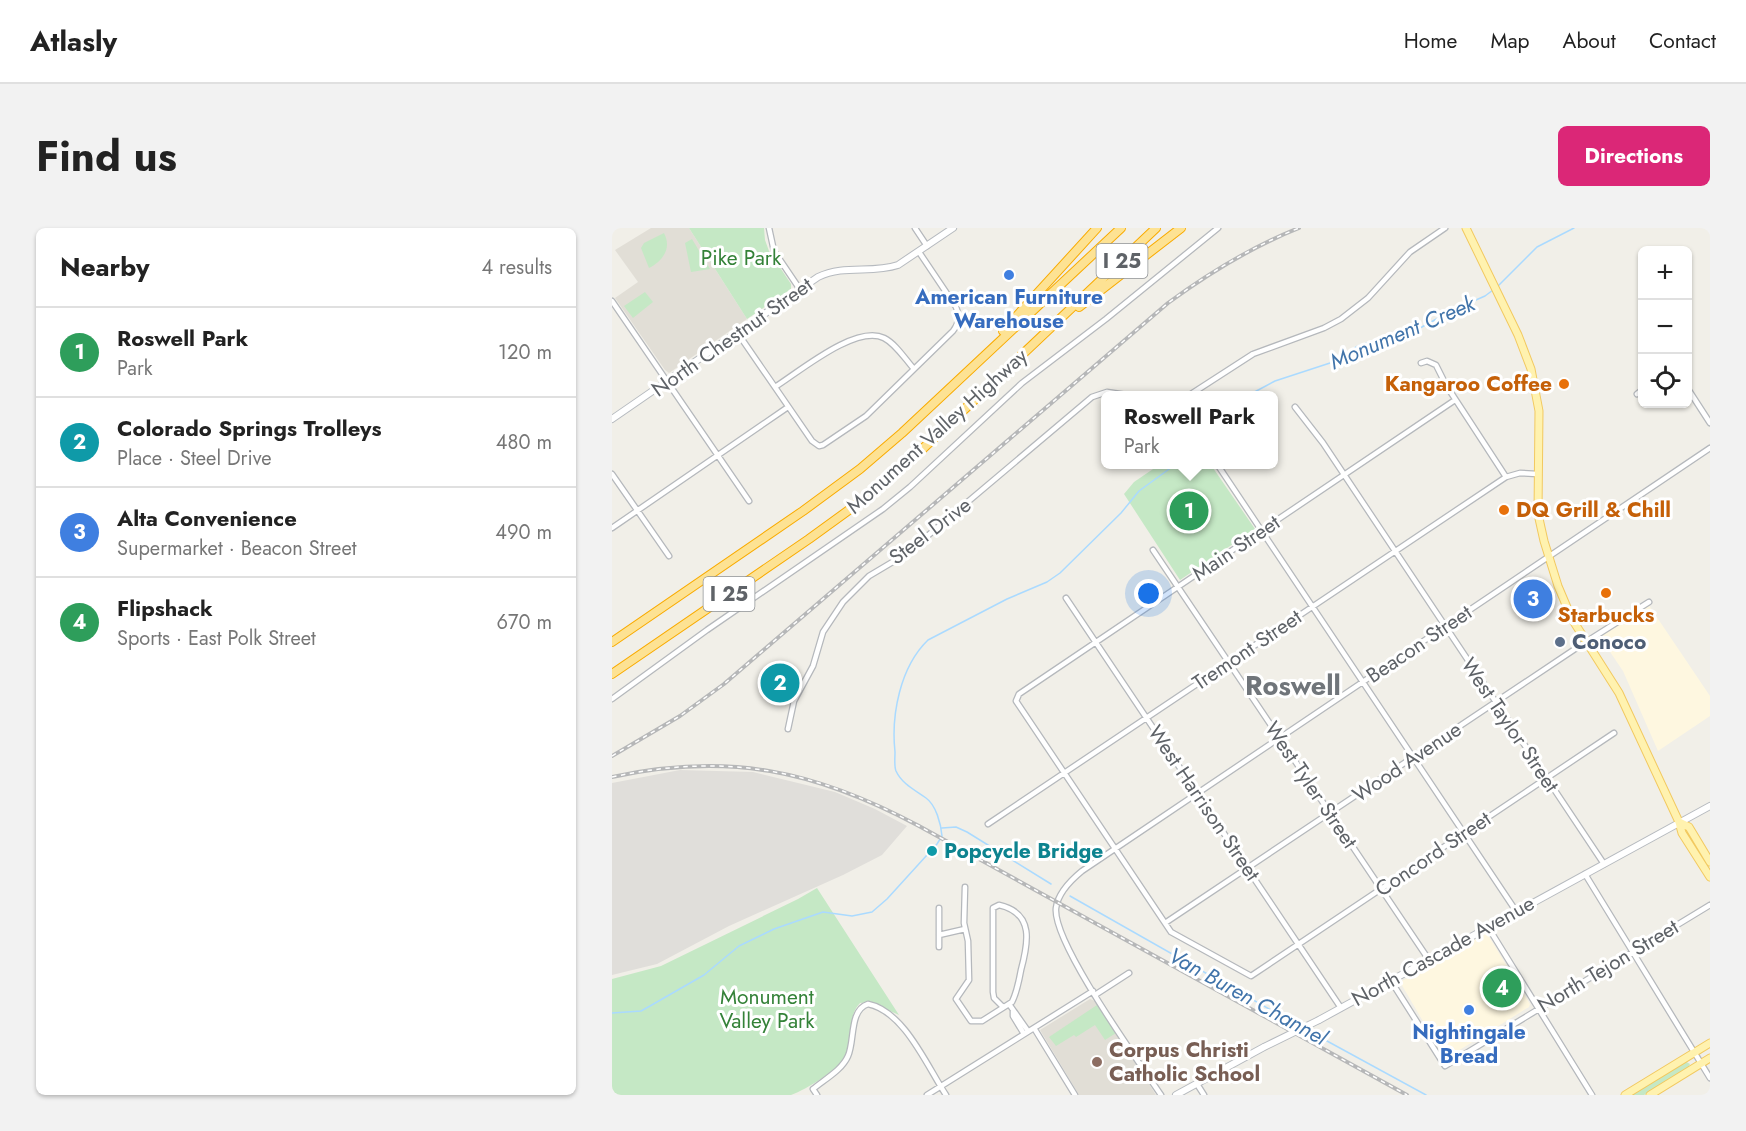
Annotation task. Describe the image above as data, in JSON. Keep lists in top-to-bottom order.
{
  "streets": {
    "highway": ["I 25", "Monument Valley Highway"],
    "main road": ["North Chestnut Street", "North Cascade Avenue"],
    "street": [
      "Steel Drive",
      "Main Street",
      "Beacon Street",
      "Tremont Street",
      "West Taylor Street",
      "Wood Avenue",
      "West Tyler Street",
      "West Harrison Street",
      "Concord Street",
      "North Tejon Street"
    ]
  },
  "crossings": [
    ["Main Street", "Tremont Street"],
    ["Main Street", "West Taylor Street"],
    ["Main Street", "West Tyler Street"],
    ["Main Street", "West Harrison Street"],
    ["Beacon Street", "West Taylor Street"],
    ["Beacon Street", "West Tyler Street"],
    ["Beacon Street", "West Harrison Street"],
    ["Tremont Street", "West Taylor Street"],
    ["Tremont Street", "West Tyler Street"],
    ["Tremont Street", "West Harrison Street"],
    ["West Taylor Street", "Wood Avenue"],
    ["West Taylor Street", "Concord Street"],
    ["West Taylor Street", "North Cascade Avenue"],
    ["Wood Avenue", "West Tyler Street"],
    ["Wood Avenue", "West Harrison Street"],
    ["Wood Avenue", "Concord Street"],
    ["West Tyler Street", "Concord Street"],
    ["West Tyler Street", "North Cascade Avenue"],
    ["West Harrison Street", "Concord Street"],
    ["West Harrison Street", "North Cascade Avenue"],
    ["North Cascade Avenue", "North Tejon Street"]
  ],
  "districts": ["Roswell"],
  "water": ["Monument Creek", "Van Buren Channel"],
  "parks": ["Pike Park", "Monument Valley Park"],
  "places": [
    "American Furniture Warehouse",
    "Kangaroo Coffee",
    "DQ Grill & Chill",
    "Starbucks",
    "Conoco",
    "Popcycle Bridge",
    "Nightingale Bread",
    "Corpus Christi Catholic School"
  ],
  "page": {
    "header": "Atlasly",
    "nav": [
      "Home",
      "Map",
      "About",
      "Contact"
    ],
    "title": "Find us",
    "buttons": "Directions",
    "heading": ["Nearby", "4 results"],
    "map_buttons": ["+", "−"],
    "list": [
      {
        "mark": "1",
        "name": "Roswell Park",
        "note": "Park",
        "value": "120 m"
      },
      {
        "mark": "2",
        "name": "Colorado Springs Trolleys",
        "note": "Place · Steel Drive",
        "value": "480 m"
      },
      {
        "mark": "3",
        "name": "Alta Convenience",
        "note": "Supermarket · Beacon Street",
        "value": "490 m"
      },
      {
        "mark": "4",
        "name": "Flipshack",
        "note": "Sports · East Polk Street",
        "value": "670 m"
      }
    ],
    "popup": ["Roswell Park", "Park"],
    "pins": [
      "1",
      "3",
      "2",
      "4"
    ]
  }
}
